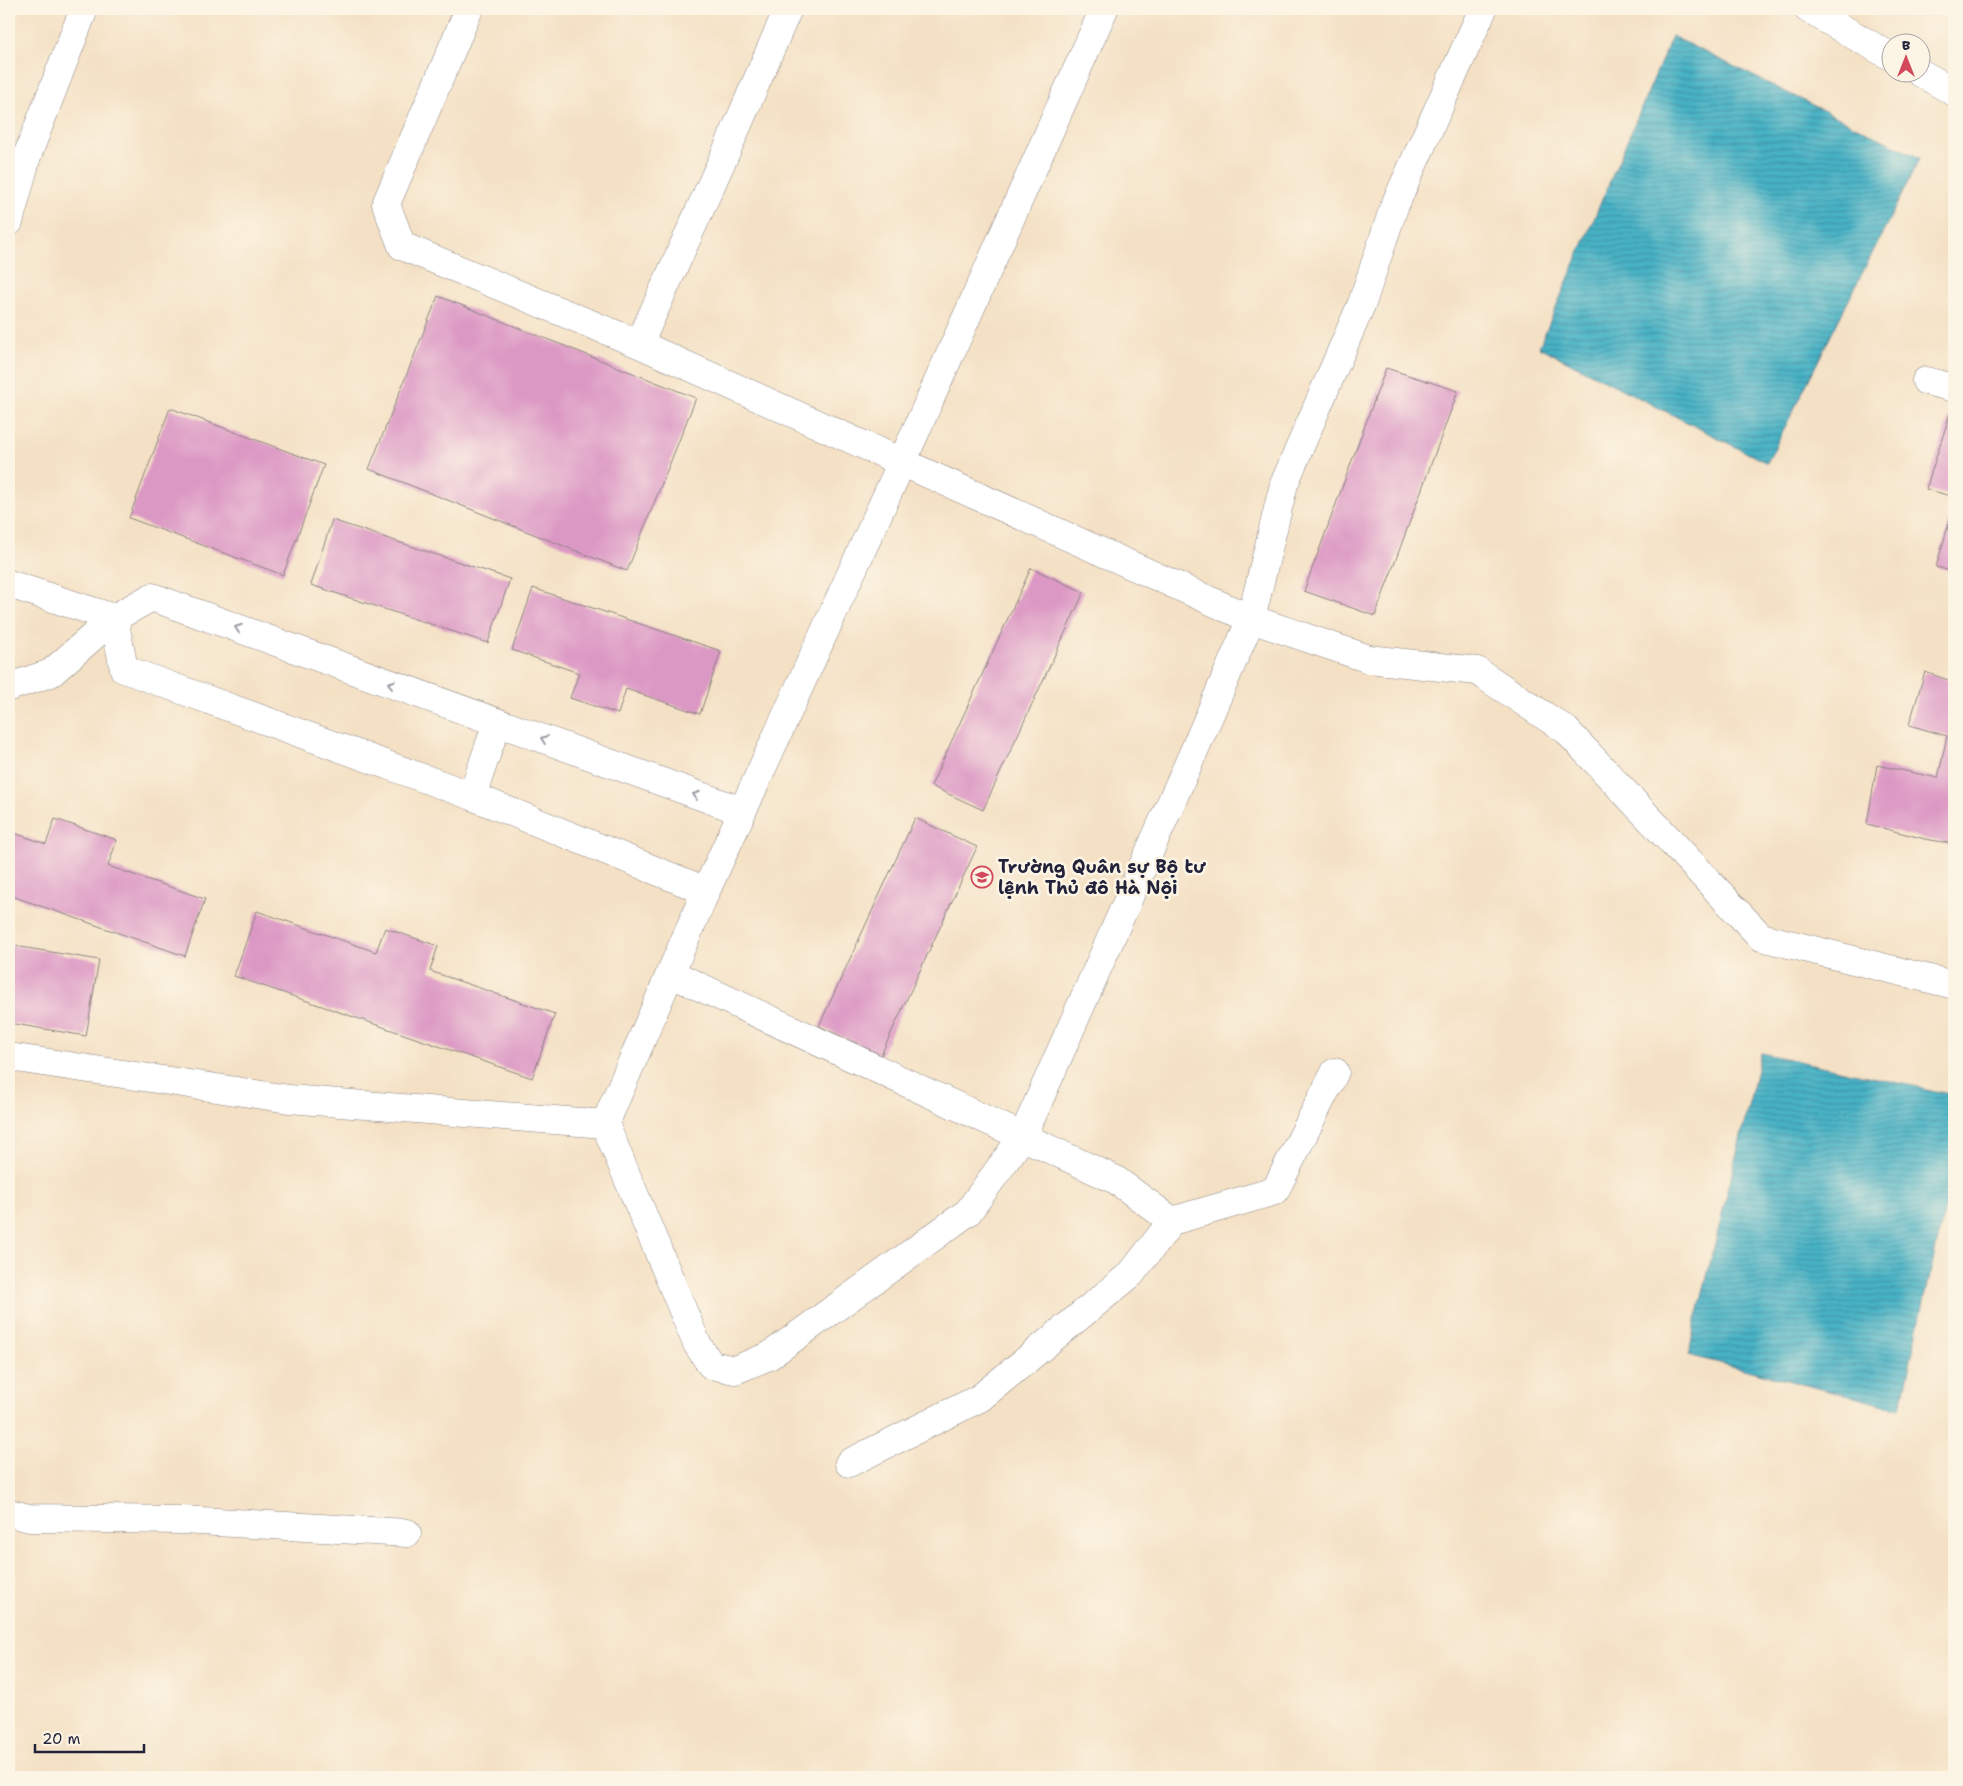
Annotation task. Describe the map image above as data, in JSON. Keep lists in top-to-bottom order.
{
  "places": {
    "school or university": ["Trường Quân sự Bộ tư lệnh Thủ đô Hà Nội"]
  },
  "scale_bar": "20 m",
  "north": "top"
}
